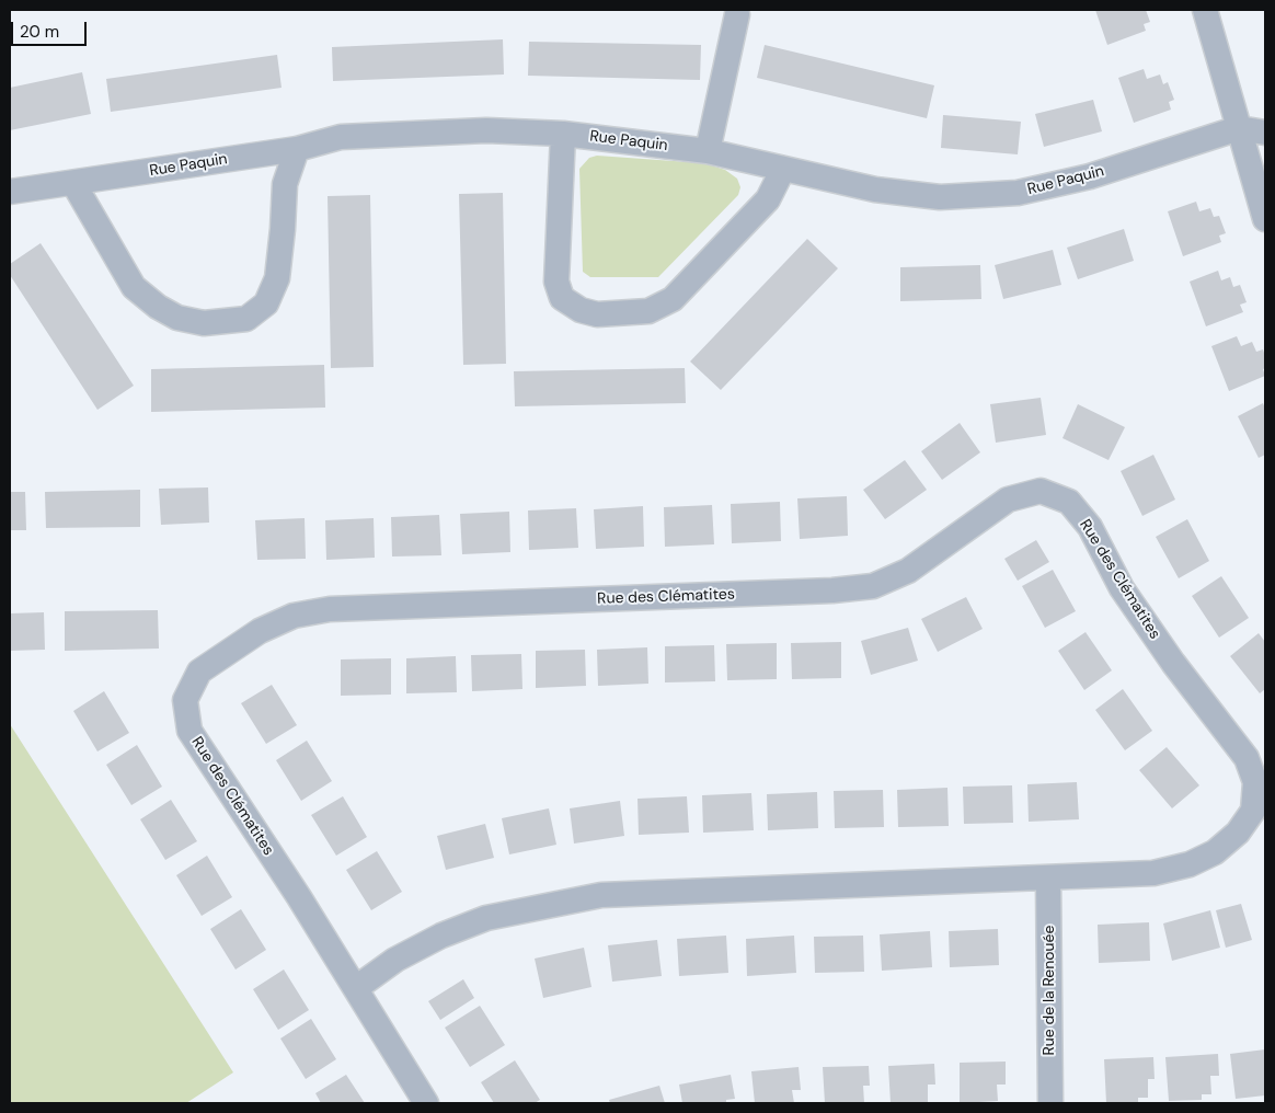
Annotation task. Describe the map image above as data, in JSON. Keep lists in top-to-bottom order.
{
  "streets": {
    "street": ["Rue Paquin", "Rue des Clématites", "Rue de la Renouée"]
  },
  "crossings": [
    ["Rue des Clématites", "Rue de la Renouée"]
  ],
  "scale_bar": "20 m"
}
